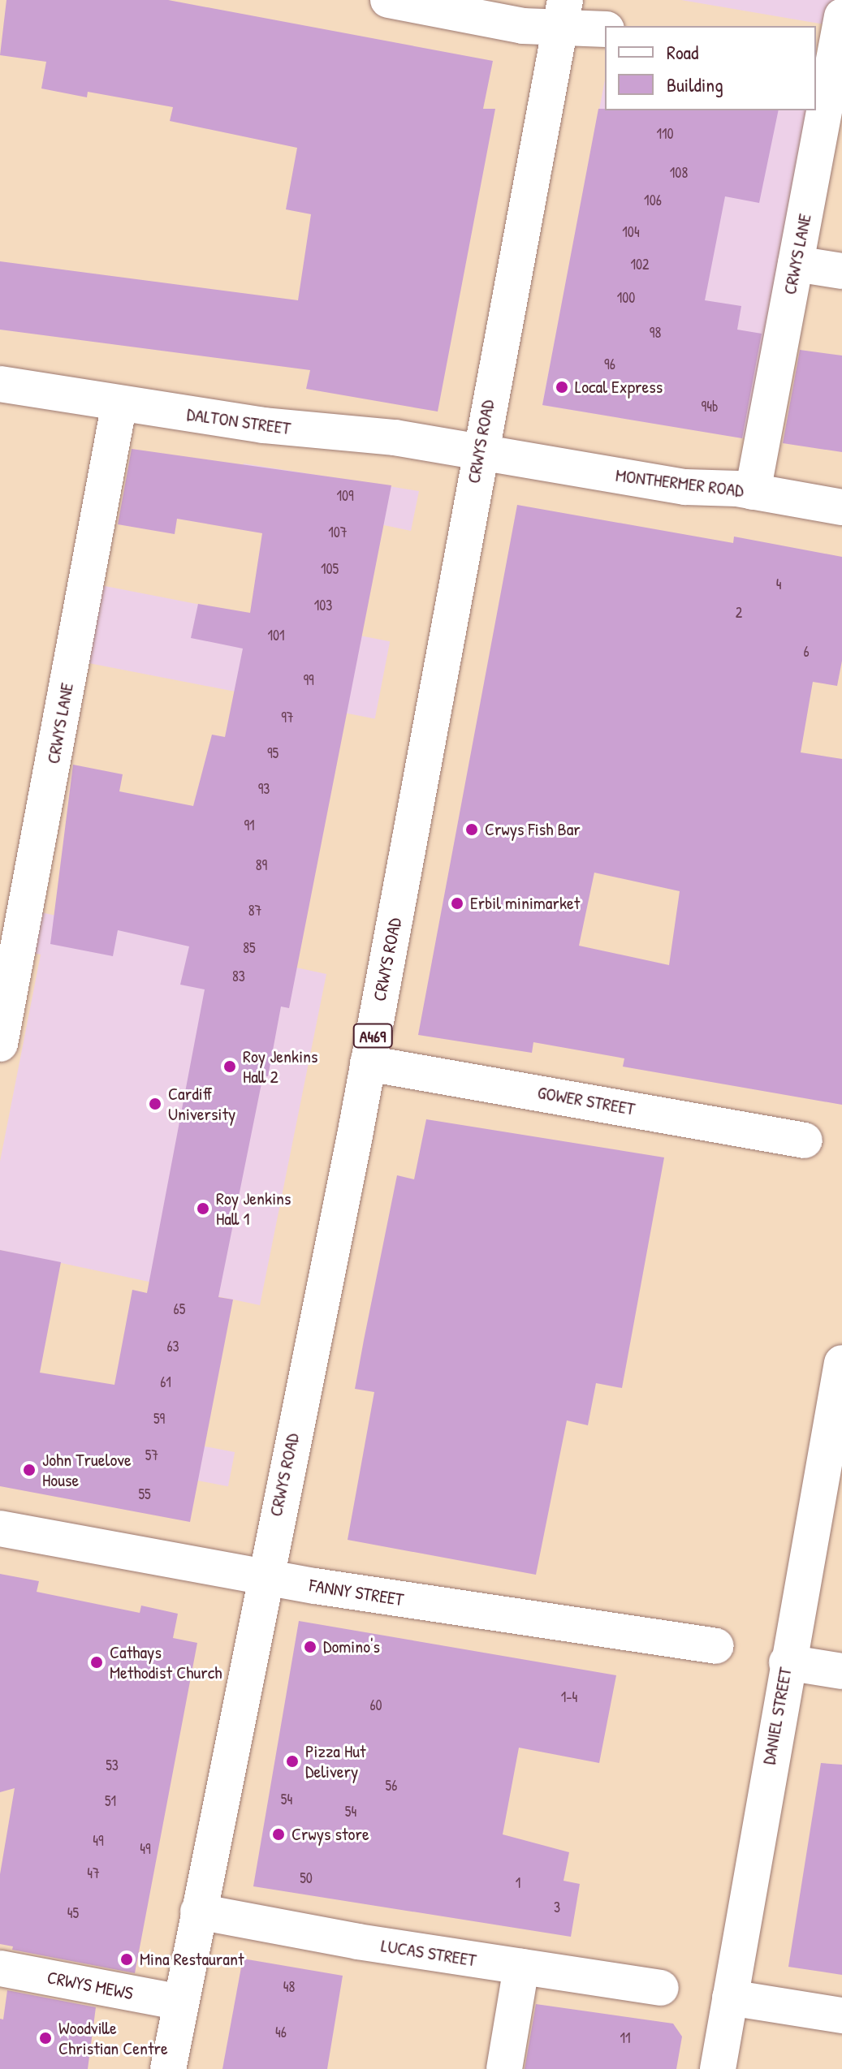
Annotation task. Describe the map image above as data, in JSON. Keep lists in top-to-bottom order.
{
  "streets": {
    "street": [
      "CRWYS LANE",
      "DALTON STREET",
      "CRWYS ROAD",
      "MONTHERMER ROAD",
      "A469",
      "GOWER STREET",
      "FANNY STREET",
      "DANIEL STREET",
      "LUCAS STREET",
      "CRWYS MEWS"
    ]
  },
  "crossings": [
    ["CRWYS LANE", "DALTON STREET"],
    ["CRWYS LANE", "MONTHERMER ROAD"],
    ["DALTON STREET", "CRWYS ROAD"],
    ["DALTON STREET", "MONTHERMER ROAD"],
    ["CRWYS ROAD", "MONTHERMER ROAD"],
    ["CRWYS ROAD", "GOWER STREET"],
    ["CRWYS ROAD", "FANNY STREET"],
    ["CRWYS ROAD", "LUCAS STREET"],
    ["CRWYS ROAD", "CRWYS MEWS"]
  ],
  "places": [
    "Local Express",
    "Crwys Fish Bar",
    "Erbil minimarket",
    "Roy Jenkins Hall 2",
    "Cardiff University",
    "Roy Jenkins Hall 1",
    "John Truelove House",
    "Domino's",
    "Cathays Methodist Church",
    "Pizza Hut Delivery",
    "Crwys store",
    "Mina Restaurant",
    "Woodville Christian Centre"
  ],
  "house_numbers": [
    "110",
    "108",
    "106",
    "104",
    "102",
    "100",
    "98",
    "96",
    "94b",
    "109",
    "107",
    "105",
    "4",
    "103",
    "2",
    "101",
    "6",
    "99",
    "97",
    "95",
    "93",
    "91",
    "89",
    "87",
    "85",
    "83",
    "65",
    "63",
    "61",
    "59",
    "57",
    "55",
    "1-4",
    "60",
    "53",
    "56",
    "54",
    "51",
    "54",
    "49",
    "49",
    "47",
    "50",
    "1",
    "3",
    "45",
    "48",
    "46",
    "11"
  ],
  "legend": ["Road", "Building"]
}
